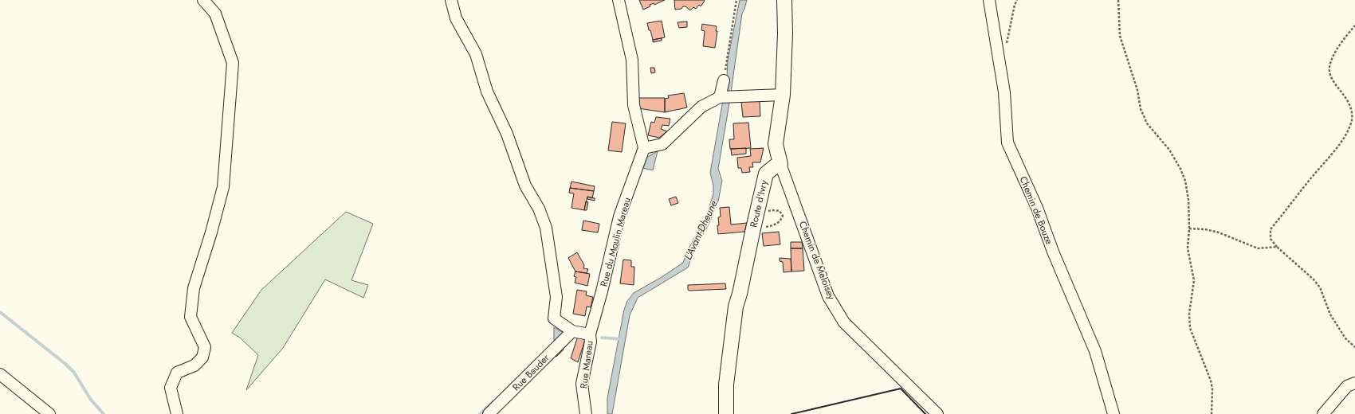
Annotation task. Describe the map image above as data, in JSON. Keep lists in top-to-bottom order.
{
  "streets": {
    "main road": ["Route d'Ivry"],
    "street": [
      "Chemin de Bouze",
      "Rue du Moulin Mareau",
      "Chemin de Meloisey",
      "Rue Mareau",
      "Rue Bauder"
    ]
  },
  "crossings": [
    ["Route d'Ivry", "Chemin de Meloisey"],
    ["Rue du Moulin Mareau", "Rue Mareau"]
  ],
  "water": ["L'Avant-Dheune"]
}
